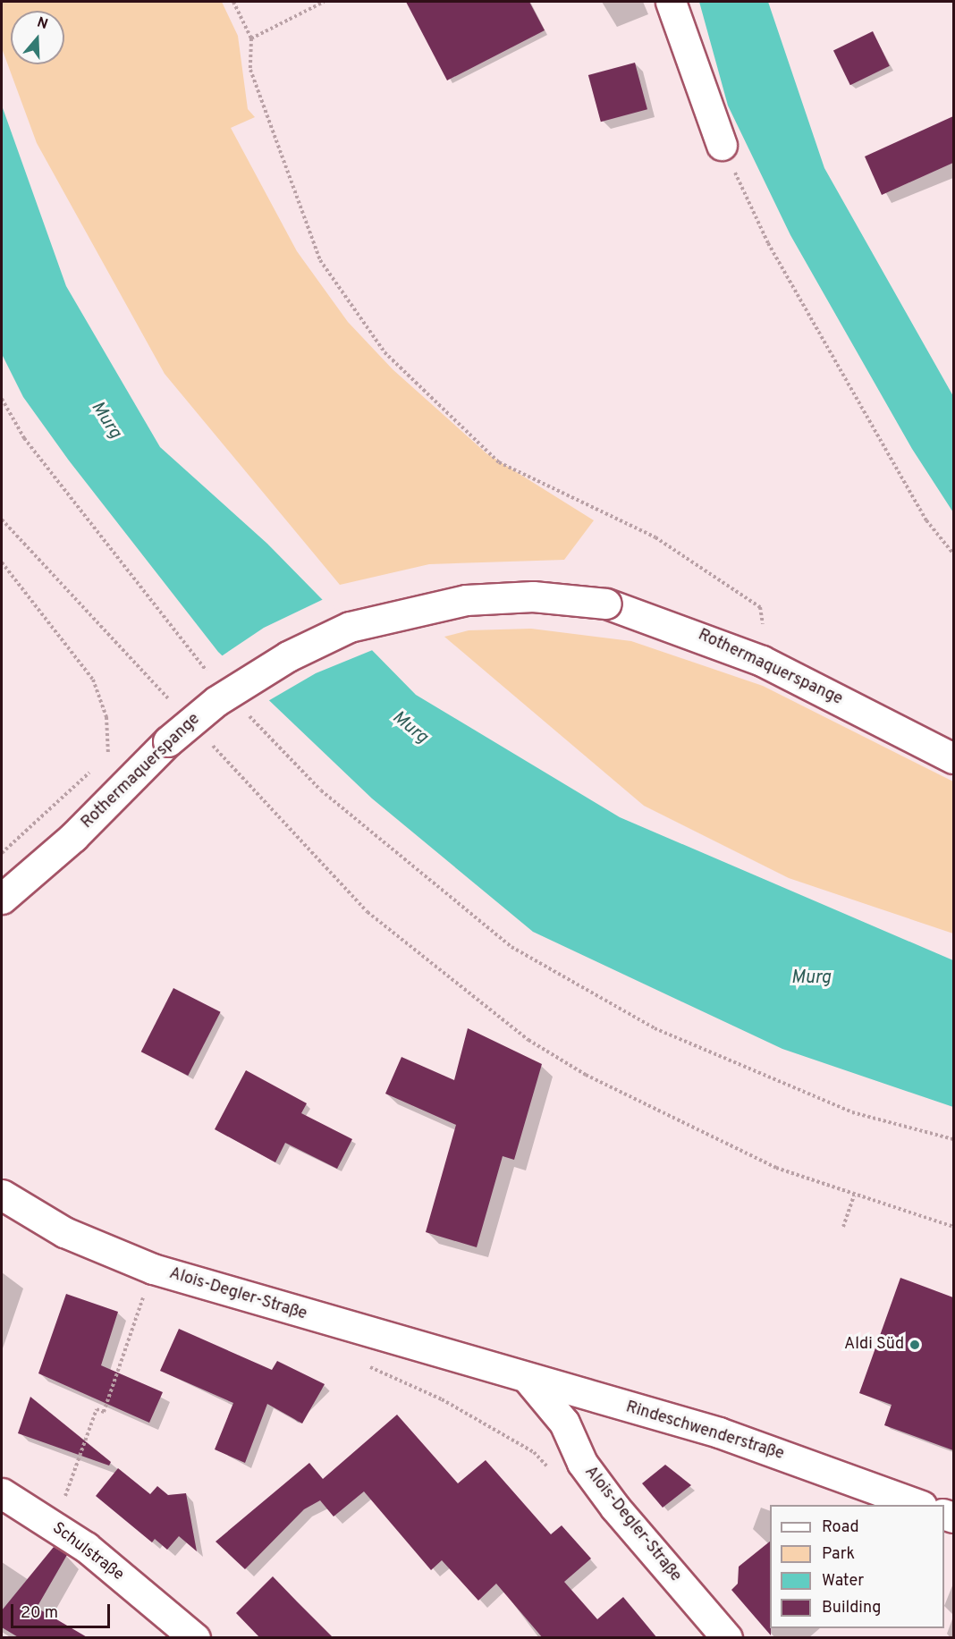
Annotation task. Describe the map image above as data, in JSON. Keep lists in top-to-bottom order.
{
  "streets": {
    "street": [
      "Rothermaquerspange",
      "Alois-Degler-Straße",
      "Rindeschwenderstraße",
      "Schulstraße"
    ]
  },
  "crossings": [
    ["Alois-Degler-Straße", "Rindeschwenderstraße"]
  ],
  "water": ["Murg"],
  "places": ["Aldi Süd"],
  "legend": [
    "Road",
    "Park",
    "Water",
    "Building"
  ],
  "scale_bar": "20 m",
  "north": "top"
}
